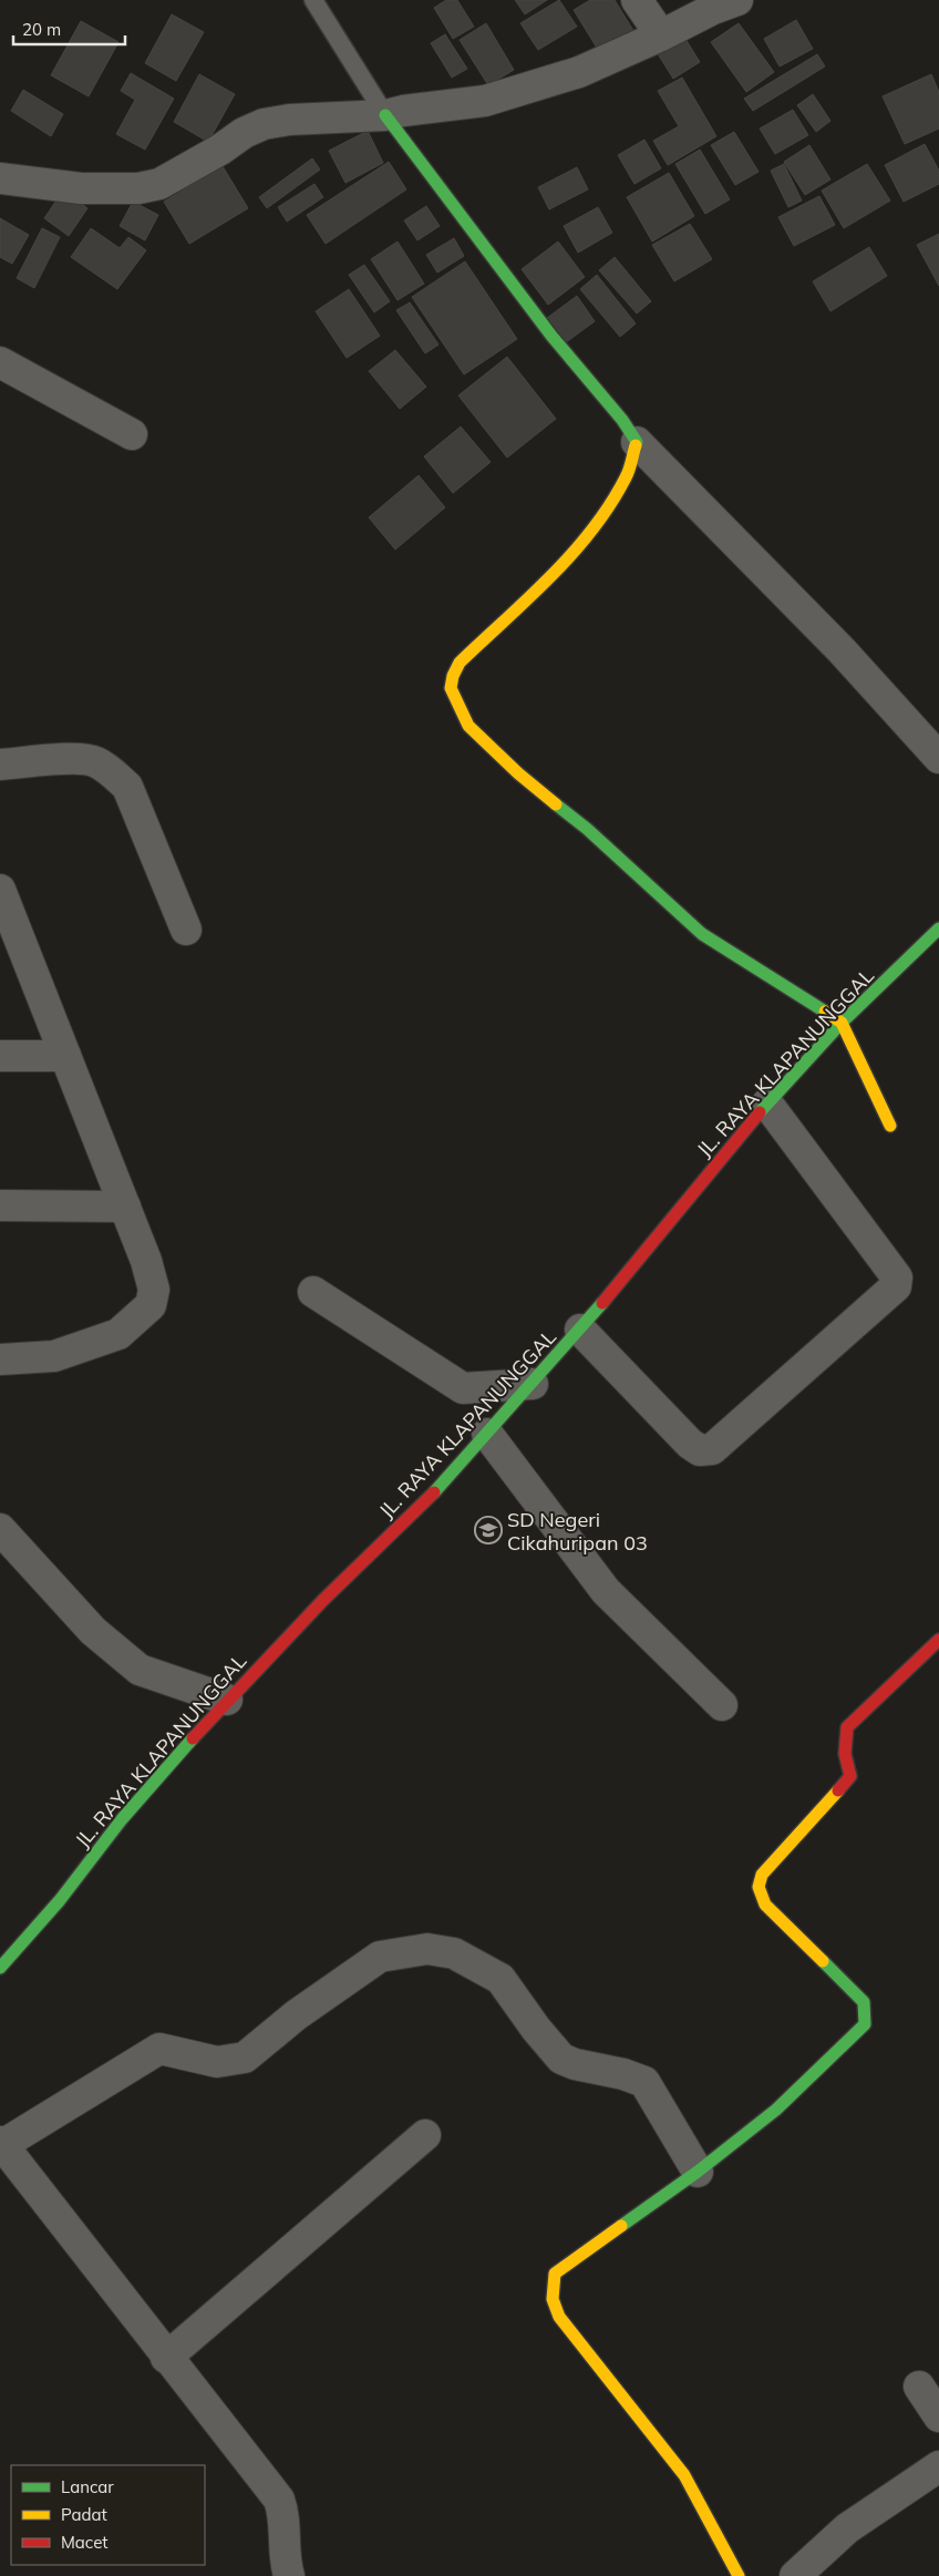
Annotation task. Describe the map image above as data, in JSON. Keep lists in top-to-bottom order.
{
  "streets": {
    "street": ["JL. RAYA KLAPANUNGGAL"]
  },
  "places": {
    "school or university": ["SD Negeri Cikahuripan 03"]
  },
  "legend": ["Lancar", "Padat", "Macet"],
  "scale_bar": "20 m"
}
